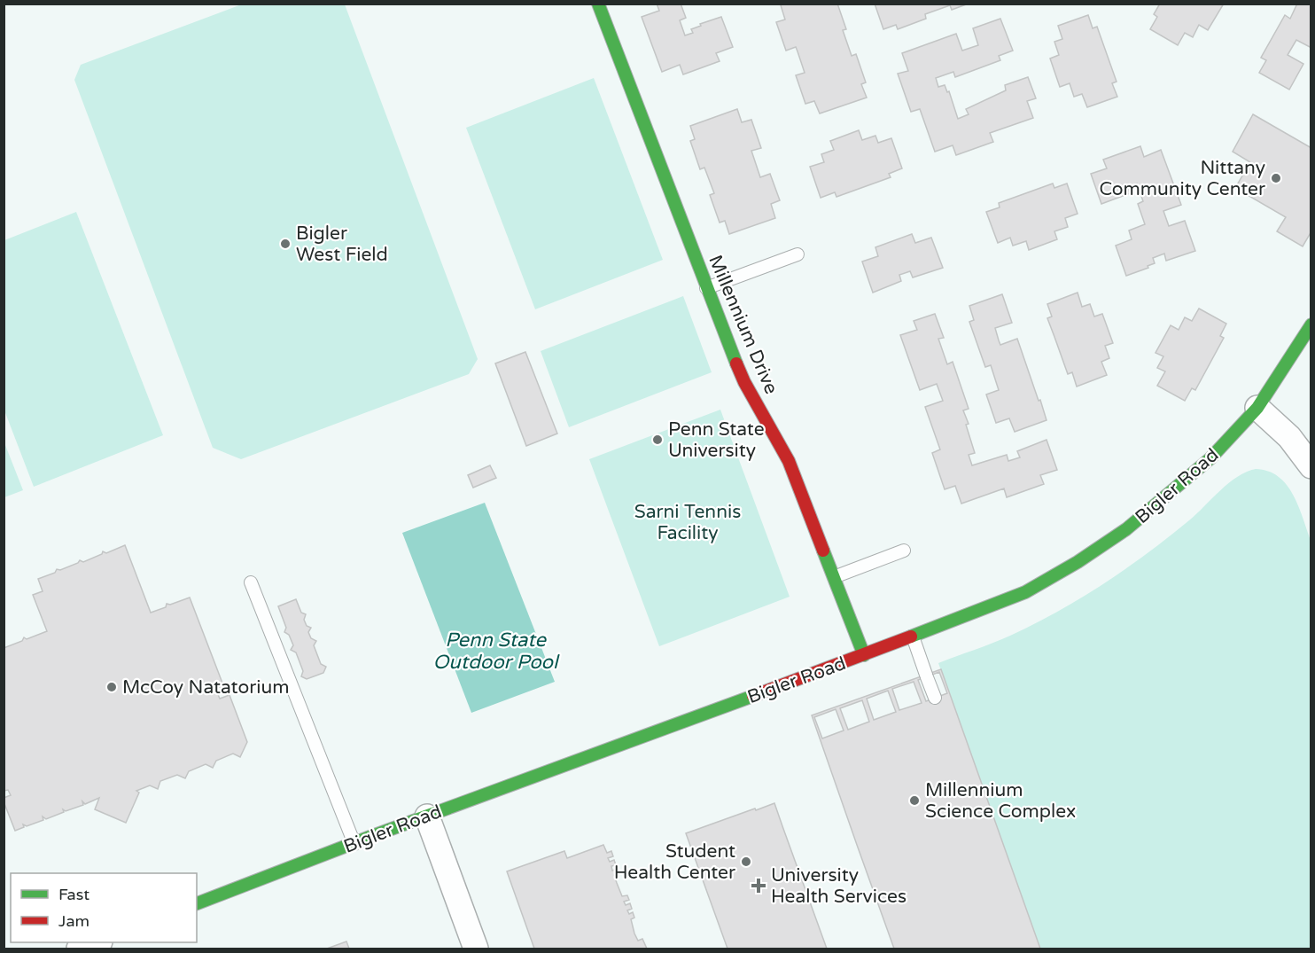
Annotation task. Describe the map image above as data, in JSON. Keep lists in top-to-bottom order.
{
  "streets": {
    "street": ["Millennium Drive", "Bigler Road"]
  },
  "crossings": [
    ["Millennium Drive", "Bigler Road"]
  ],
  "water": ["Penn State Outdoor Pool"],
  "parks": ["Sarni Tennis Facility"],
  "places": {
    "other": [
      "Nittany Community Center",
      "Bigler West Field",
      "Penn State University",
      "McCoy Natatorium",
      "Millennium Science Complex",
      "Student Health Center"
    ],
    "health": ["University Health Services"]
  },
  "legend": ["Fast", "Jam"]
}
